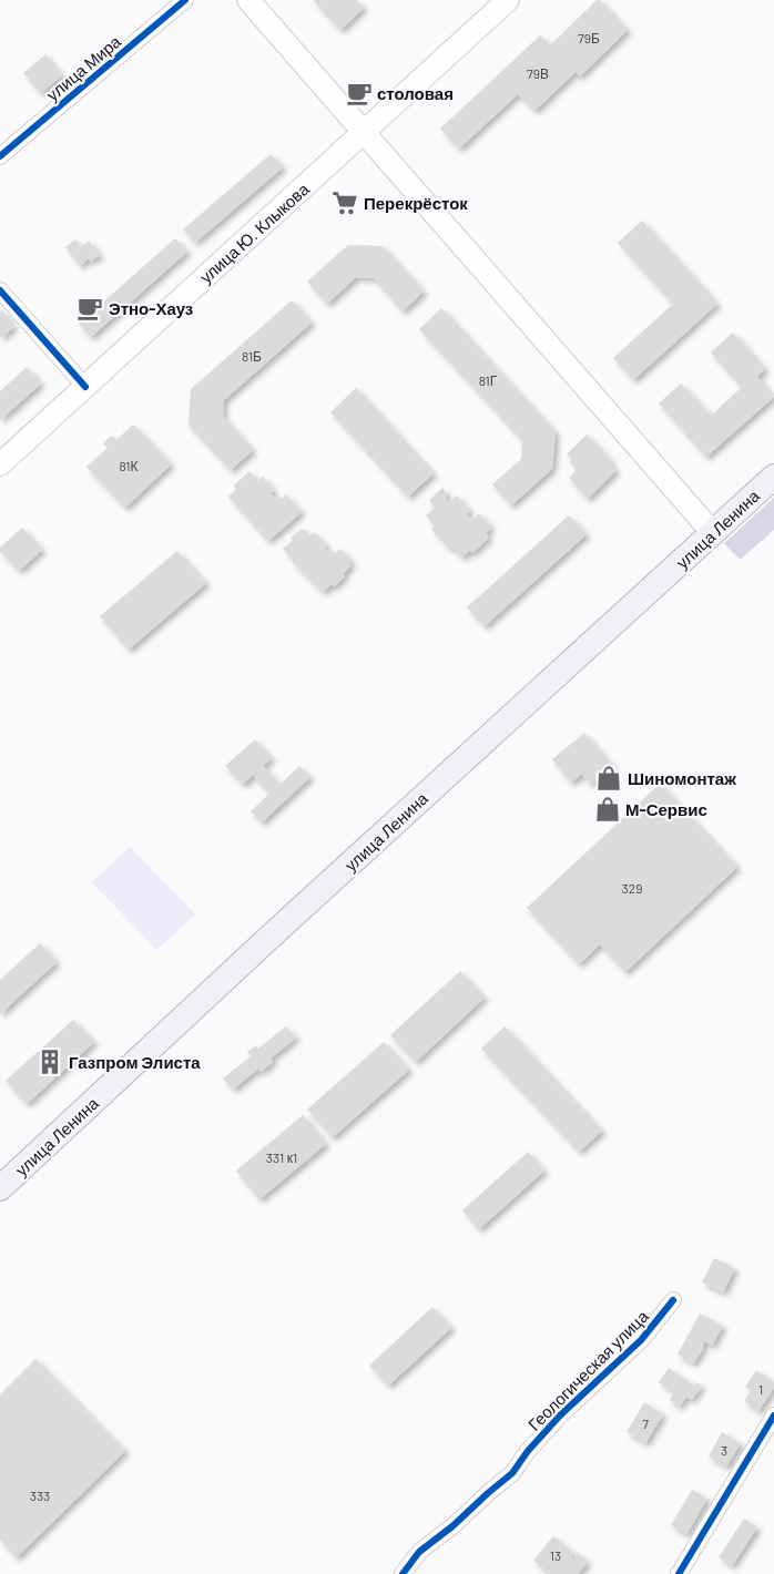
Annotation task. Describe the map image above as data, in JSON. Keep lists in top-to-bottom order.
{
  "streets": {
    "main road": ["улица Ю. Клыкова", "улица Ленина"],
    "street": ["улица Мира", "Геологическая улица"]
  },
  "places": {
    "cafe": ["столовая", "Этно-Хауз"],
    "supermarket": ["Перекрёсток"],
    "shop": ["Шиномонтаж", "М-Сервис"],
    "building": ["Газпром Элиста"]
  },
  "house_numbers": [
    "79Б",
    "79В",
    "81Б",
    "81Г",
    "81К",
    "329",
    "331 к1",
    "1",
    "7",
    "3",
    "333",
    "13"
  ]
}
